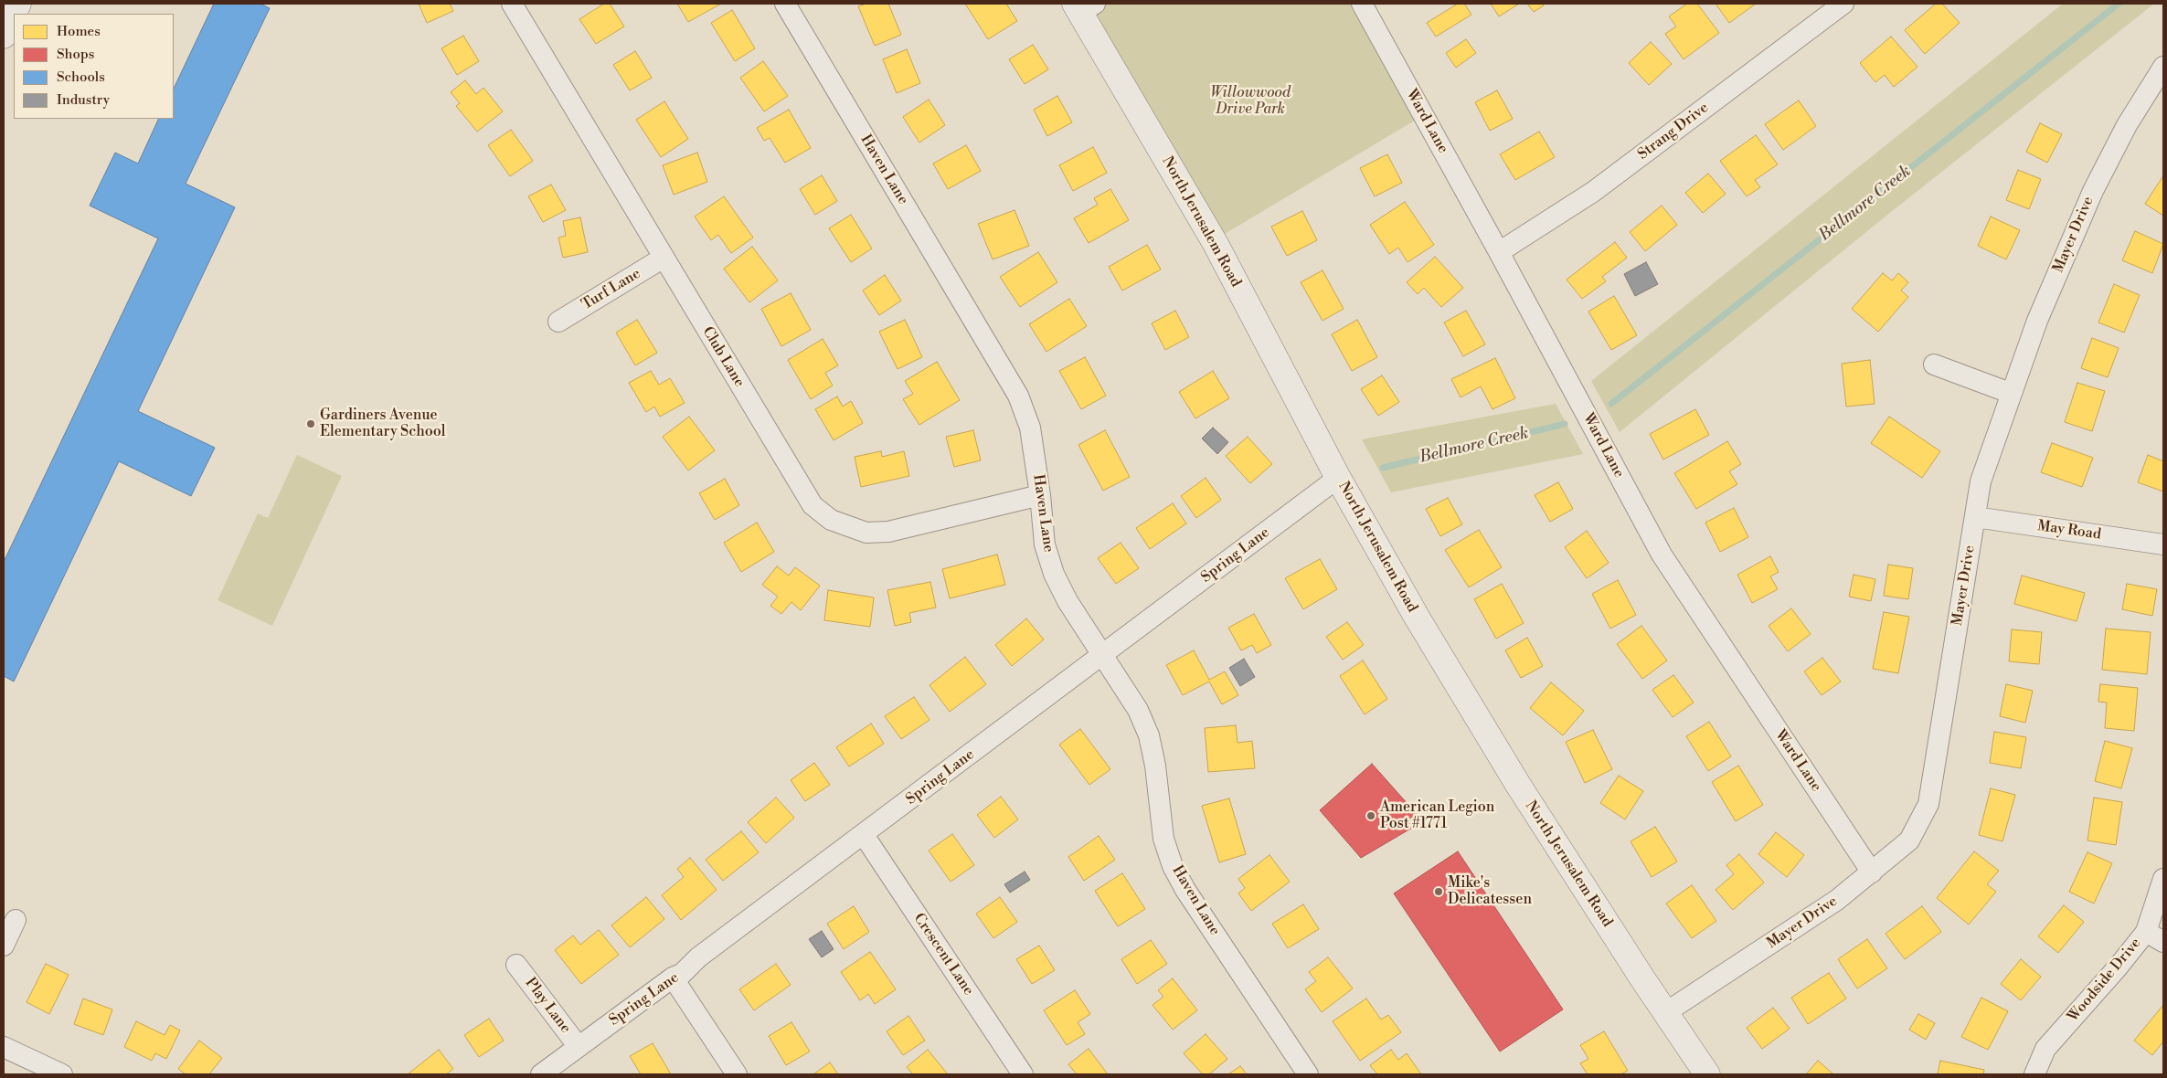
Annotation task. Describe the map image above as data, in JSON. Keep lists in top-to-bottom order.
{
  "streets": {
    "main road": ["North Jerusalem Road"],
    "street": [
      "Ward Lane",
      "Strang Drive",
      "Haven Lane",
      "Mayer Drive",
      "Turf Lane",
      "Club Lane",
      "May Road",
      "Spring Lane",
      "Crescent Lane",
      "Woodside Drive",
      "Play Lane"
    ]
  },
  "crossings": [
    ["Ward Lane", "Strang Drive"],
    ["Ward Lane", "Mayer Drive"],
    ["Haven Lane", "Club Lane"],
    ["Haven Lane", "Spring Lane"],
    ["North Jerusalem Road", "Mayer Drive"],
    ["North Jerusalem Road", "Spring Lane"],
    ["Mayer Drive", "May Road"],
    ["Turf Lane", "Club Lane"],
    ["Spring Lane", "Crescent Lane"],
    ["Spring Lane", "Play Lane"]
  ],
  "water": ["Bellmore Creek"],
  "parks": ["Willowwood Drive Park"],
  "places": ["Gardiners Avenue Elementary School", "American Legion Post #1771", "Mike's Delicatessen"],
  "legend": [
    "Homes",
    "Shops",
    "Schools",
    "Industry"
  ]
}
